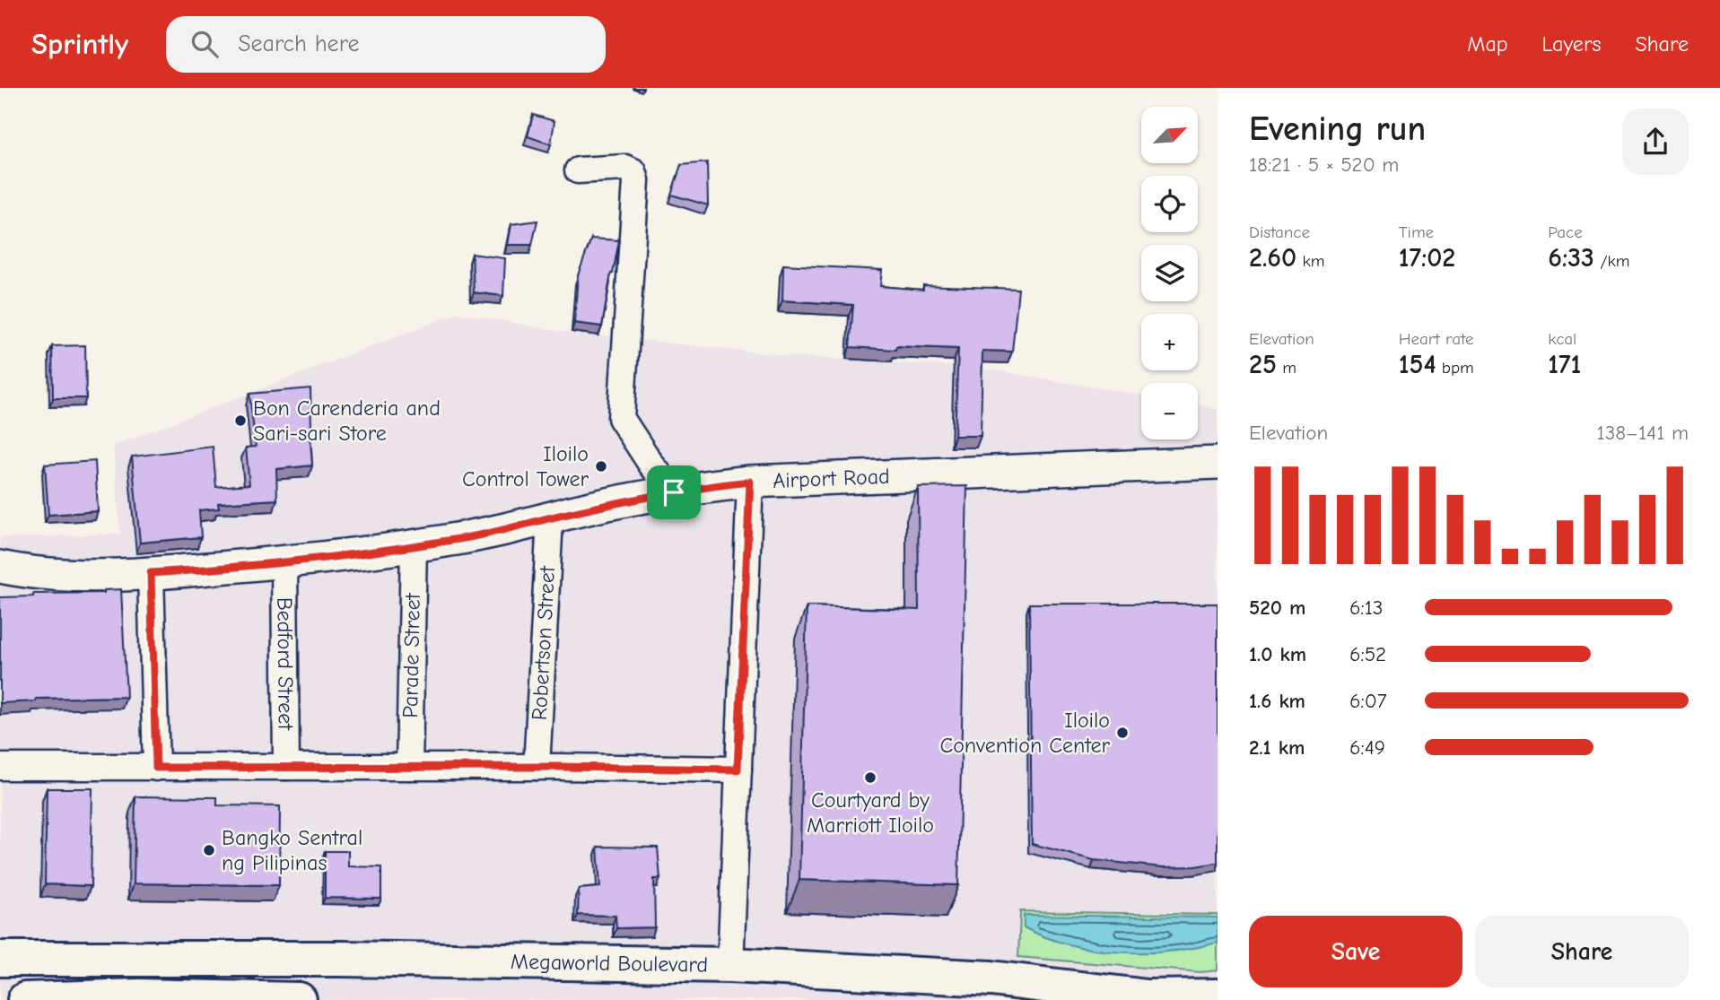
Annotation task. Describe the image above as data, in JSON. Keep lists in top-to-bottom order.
{
  "streets": {
    "main road": ["Megaworld Boulevard"],
    "street": [
      "Airport Road",
      "Robertson Street",
      "Parade Street",
      "Bedford Street"
    ]
  },
  "crossings": [
    ["Airport Road", "Robertson Street"],
    ["Airport Road", "Parade Street"],
    ["Airport Road", "Bedford Street"]
  ],
  "places": [
    "Bon Carenderia and Sari-sari Store",
    "Iloilo Control Tower",
    "Iloilo Convention Center",
    "Courtyard by Marriott Iloilo",
    "Bangko Sentral ng Pilipinas"
  ],
  "north": "top right",
  "page": {
    "header": "Sprintly",
    "search": "Search here",
    "nav": ["Map", "Layers", "Share"],
    "heading": ["Evening run", "18:21 · 5 × 520 m"],
    "map_buttons": ["+", "−"],
    "stats": [
      ["Distance", "2.60 km"],
      ["Time", "17:02"],
      ["Pace", "6:33 /km"],
      ["Elevation", "25 m"],
      ["Heart rate", "154 bpm"],
      ["kcal", "171"]
    ],
    "chart": ["Elevation", "138–141 m"],
    "list": [
      {
        "name": "520 m",
        "note": "6:13"
      },
      {
        "name": "1.0 km",
        "note": "6:52"
      },
      {
        "name": "1.6 km",
        "note": "6:07"
      },
      {
        "name": "2.1 km",
        "note": "6:49"
      }
    ],
    "buttons": ["Save", "Share"]
  }
}
